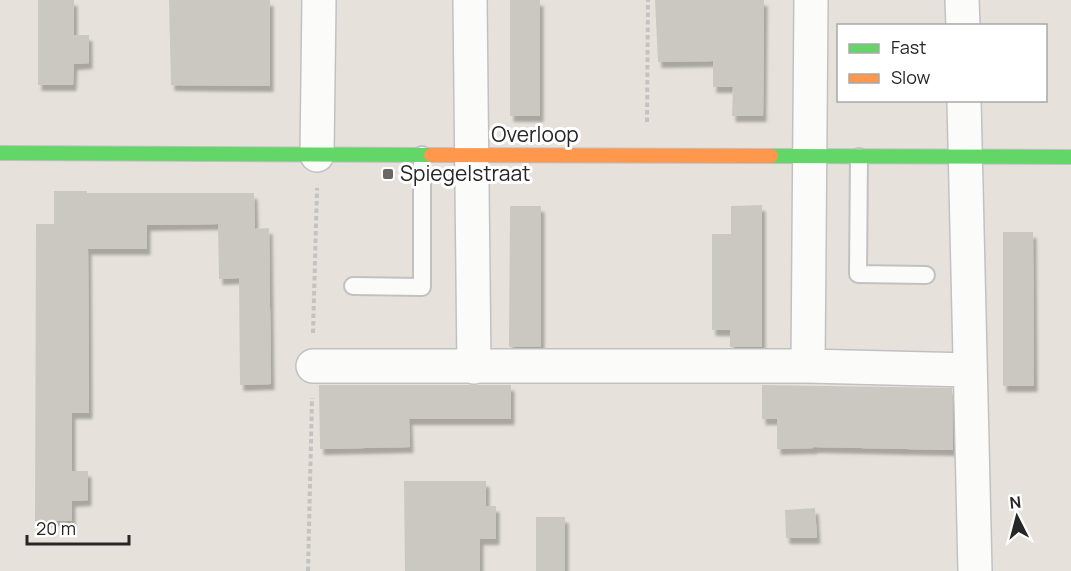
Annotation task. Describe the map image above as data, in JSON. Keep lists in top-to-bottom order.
{
  "streets": {
    "street": ["Overloop"]
  },
  "places": {
    "transit": ["Spiegelstraat"]
  },
  "legend": ["Fast", "Slow"],
  "scale_bar": "20 m",
  "north": "top"
}
